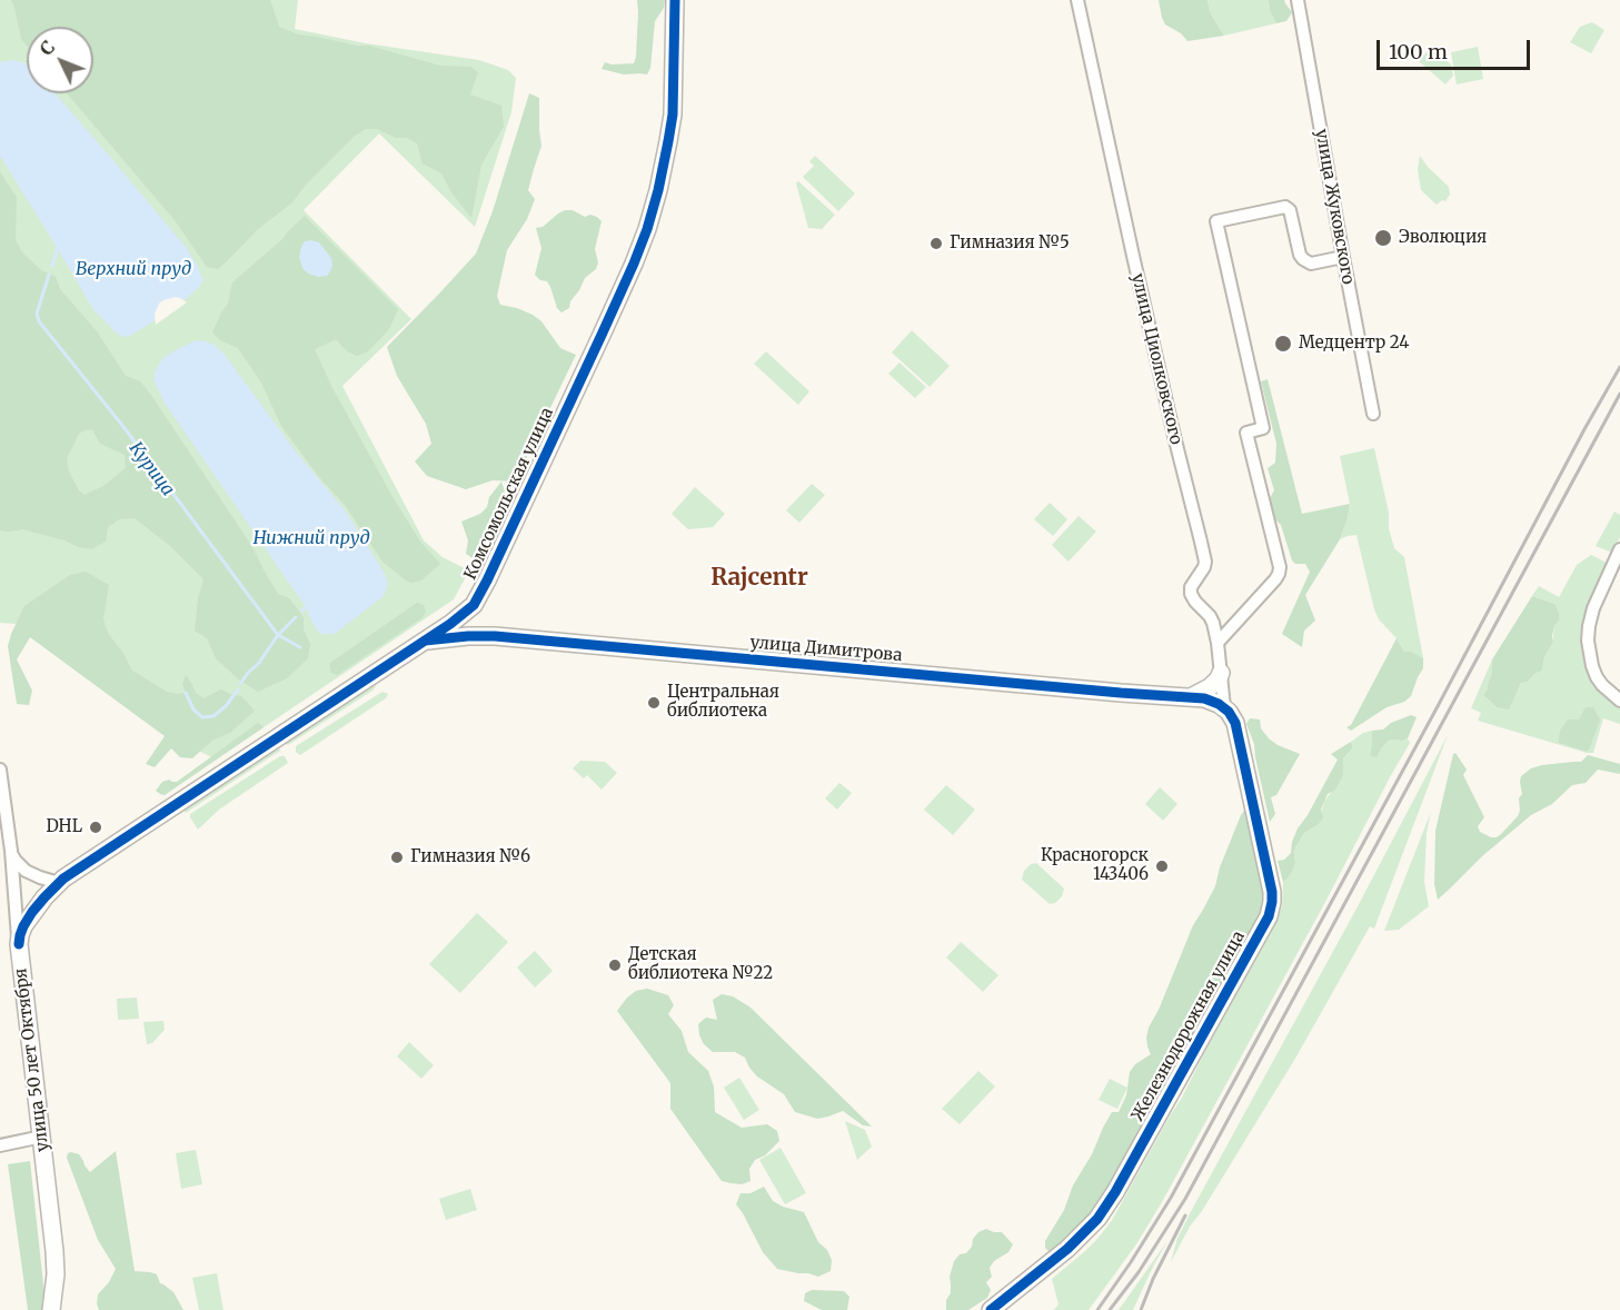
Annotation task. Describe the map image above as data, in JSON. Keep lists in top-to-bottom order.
{
  "streets": {
    "street": [
      "улица Жуковского",
      "улица Циолковского",
      "Комсомольская улица",
      "улица Димитрова",
      "Железнодорожная улица",
      "улица 50 лет Октября"
    ]
  },
  "crossings": [
    ["улица Циолковского", "улица Димитрова"],
    ["улица Циолковского", "Железнодорожная улица"],
    ["Комсомольская улица", "улица Димитрова"],
    ["Комсомольская улица", "улица 50 лет Октября"],
    ["улица Димитрова", "Железнодорожная улица"]
  ],
  "districts": ["Rajcentr"],
  "water": ["Верхний пруд", "Курица", "Нижний пруд"],
  "places": [
    "Эволюция",
    "Гимназия №5",
    "Медцентр 24",
    "Центральная библиотека",
    "DHL",
    "Гимназия №6",
    "Красногорск 143406",
    "Детская библиотека №22"
  ],
  "scale_bar": "100 m",
  "north": "top left"
}
